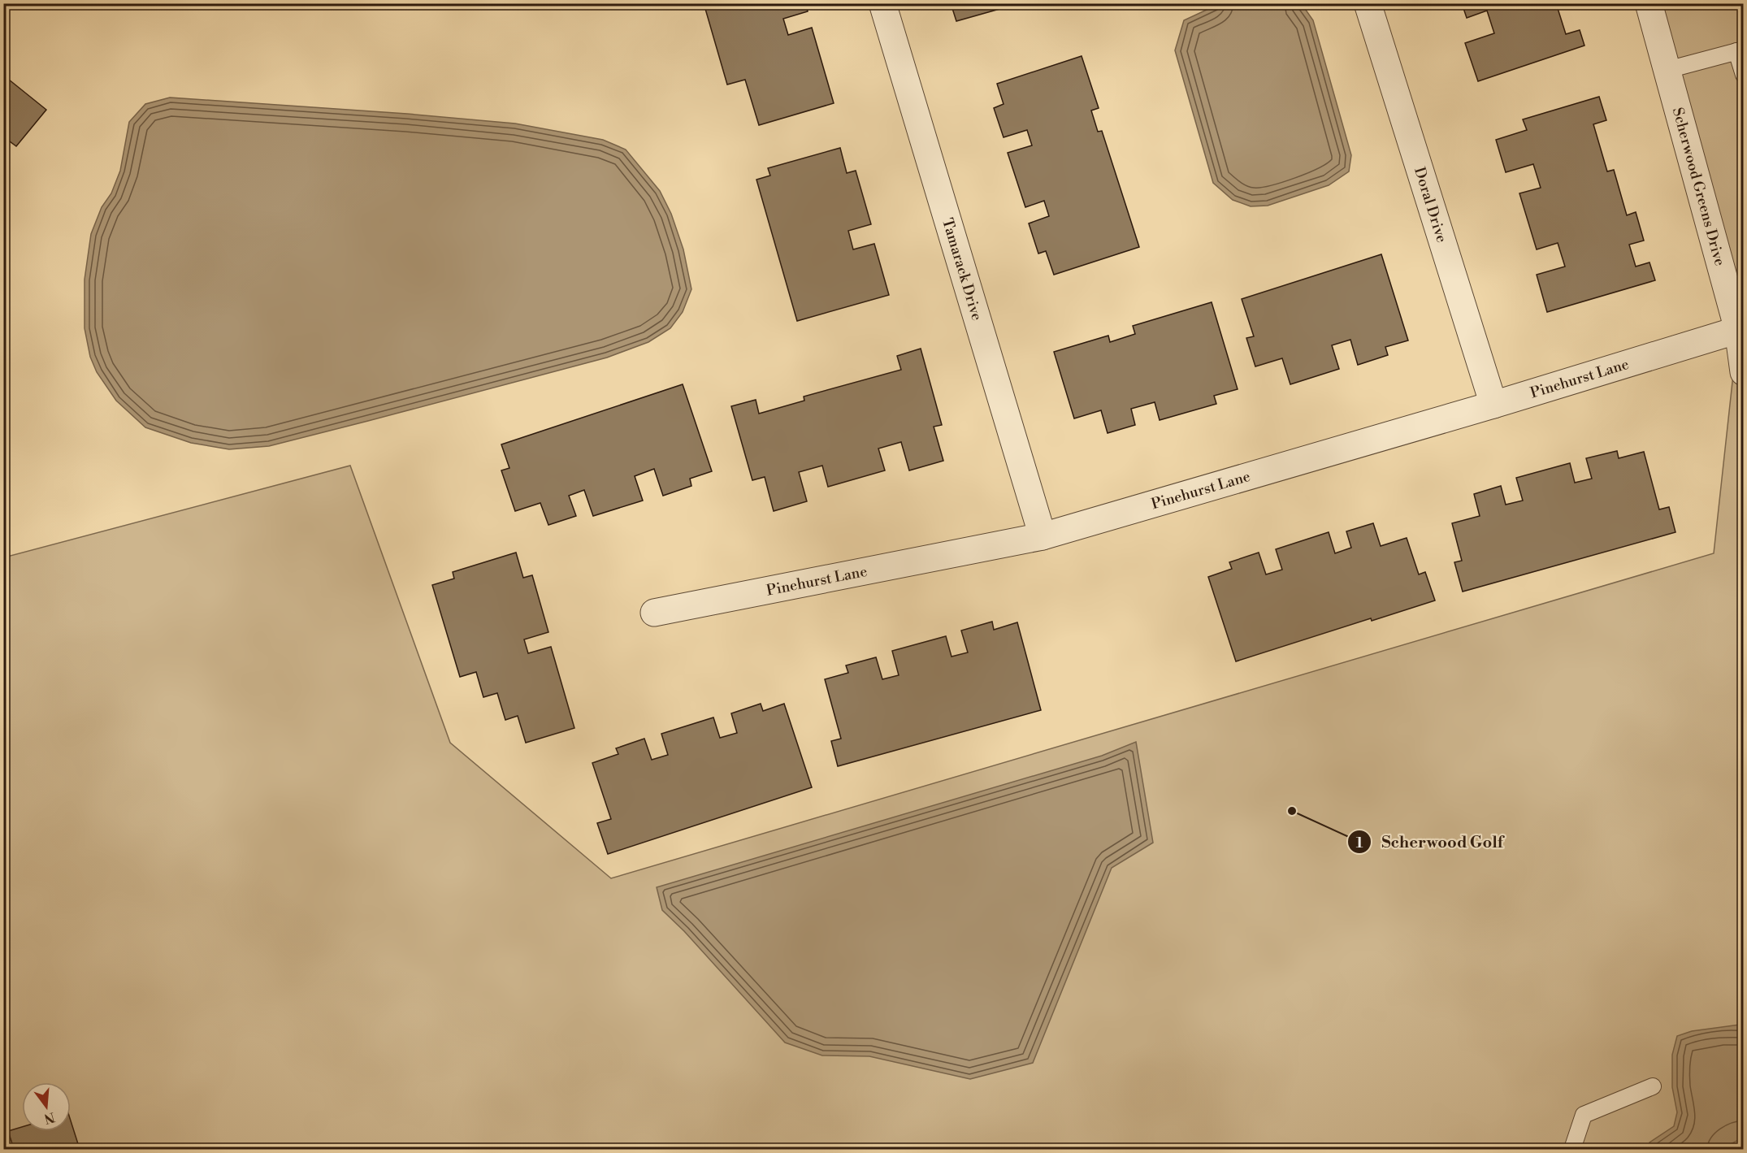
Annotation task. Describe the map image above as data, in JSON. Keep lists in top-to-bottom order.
{
  "streets": {
    "street": [
      "Scherwood Greens Drive",
      "Doral Drive",
      "Tamarack Drive",
      "Pinehurst Lane"
    ]
  },
  "crossings": [
    ["Scherwood Greens Drive", "Pinehurst Lane"],
    ["Doral Drive", "Pinehurst Lane"],
    ["Tamarack Drive", "Pinehurst Lane"]
  ],
  "places": ["Scherwood Golf"],
  "north": "bottom"
}
